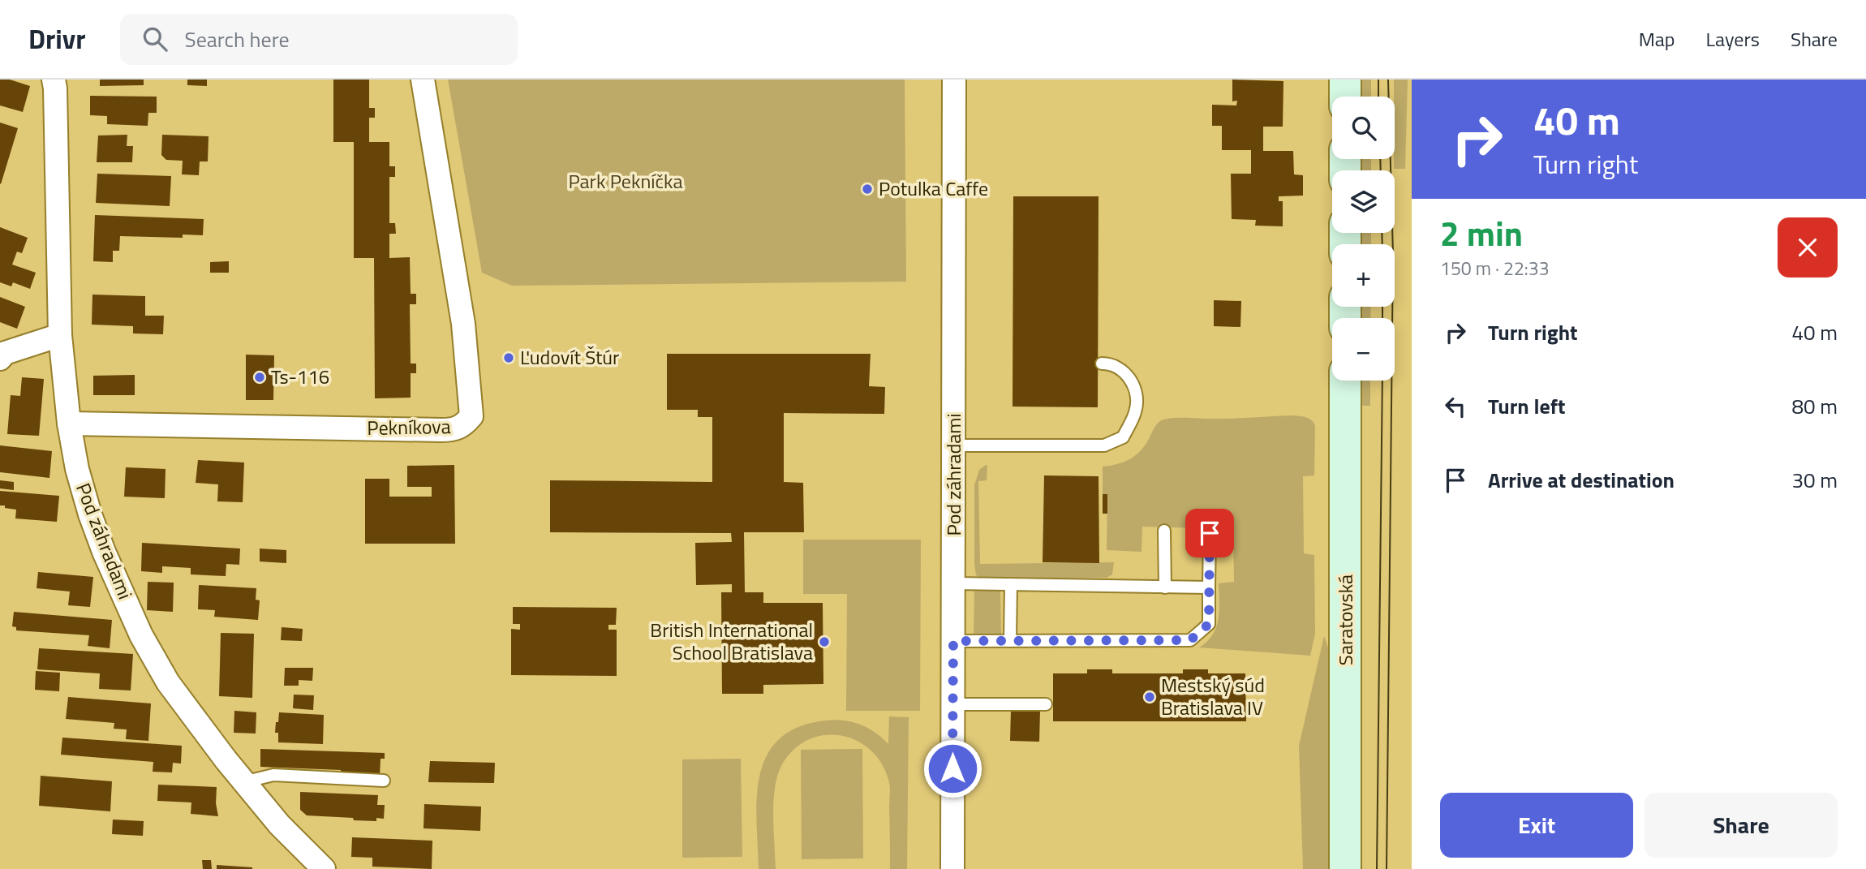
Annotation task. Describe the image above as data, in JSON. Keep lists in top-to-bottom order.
{
  "streets": {
    "main road": ["Saratovská"],
    "street": ["Pekníkova", "Pod záhradami"]
  },
  "crossings": [
    ["Pekníkova", "Pod záhradami"]
  ],
  "parks": ["Park Pekníčka"],
  "places": [
    "Potulka Caffe",
    "Ľudovít Štúr",
    "Ts-116",
    "British International School Bratislava",
    "Mestský súd Bratislava IV"
  ],
  "page": {
    "header": "Drivr",
    "search": "Search here",
    "nav": ["Map", "Layers", "Share"],
    "turn": ["40 m", "Turn right"],
    "map_buttons": ["+", "−"],
    "heading": ["2 min", "150 m · 22:33"],
    "list": [
      {
        "name": "Turn right",
        "value": "40 m"
      },
      {
        "name": "Turn left",
        "value": "80 m"
      },
      {
        "name": "Arrive at destination",
        "value": "30 m"
      }
    ],
    "buttons": ["Exit", "Share"]
  }
}
